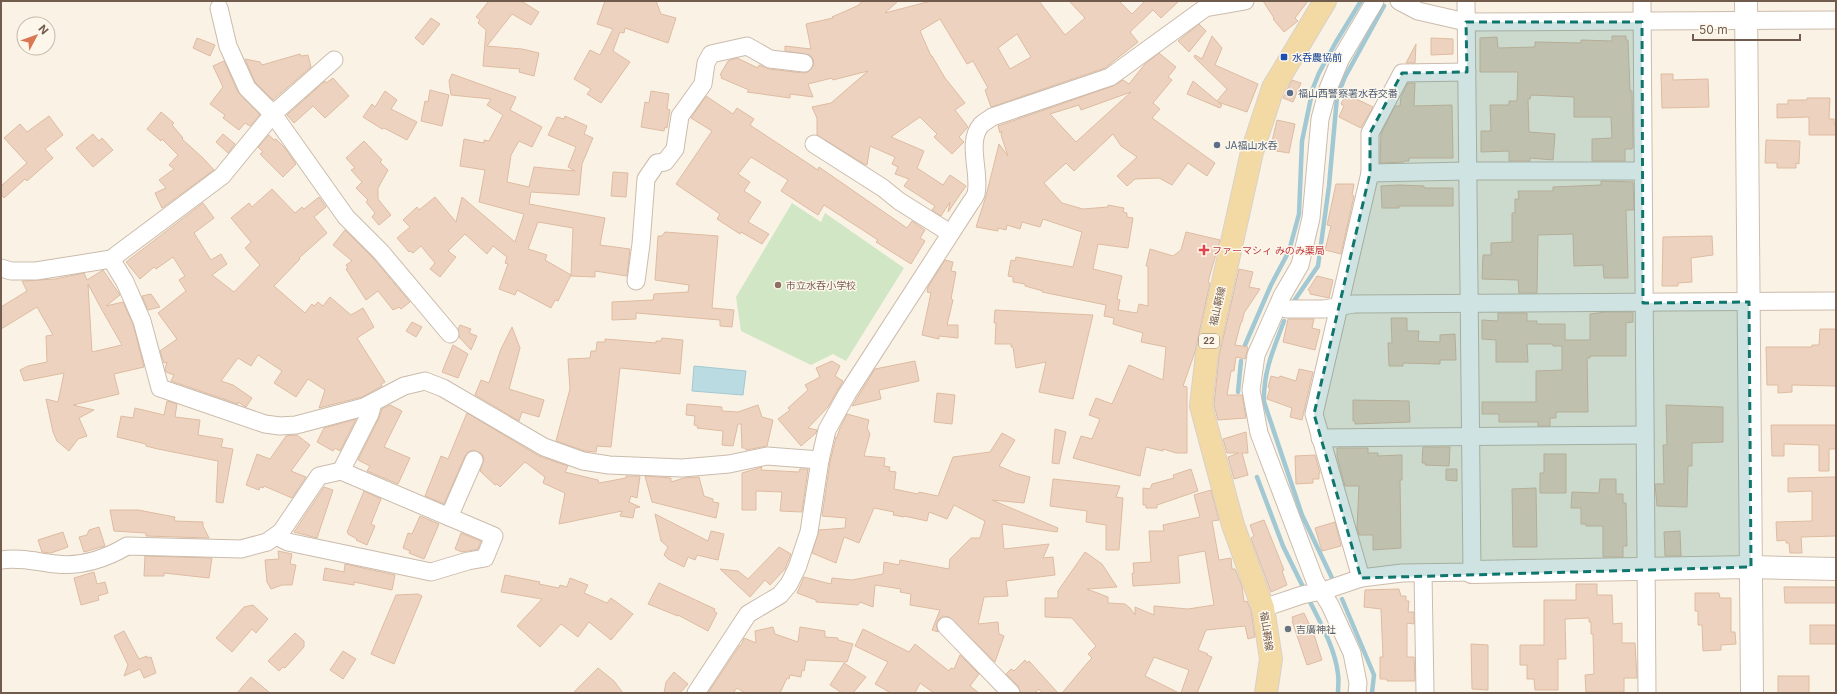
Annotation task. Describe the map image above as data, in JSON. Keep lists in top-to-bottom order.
{
  "streets": {
    "main road": ["福山鞆線", "22"]
  },
  "places": {
    "transit": ["水呑農協前"],
    "other": [
      "福山西警察署水呑交番",
      "JA福山水呑",
      "市立水呑小学校",
      "吉廣神社"
    ],
    "health": ["ファーマシィ みのみ薬局"]
  },
  "scale_bar": "50 m",
  "north": "top right"
}
